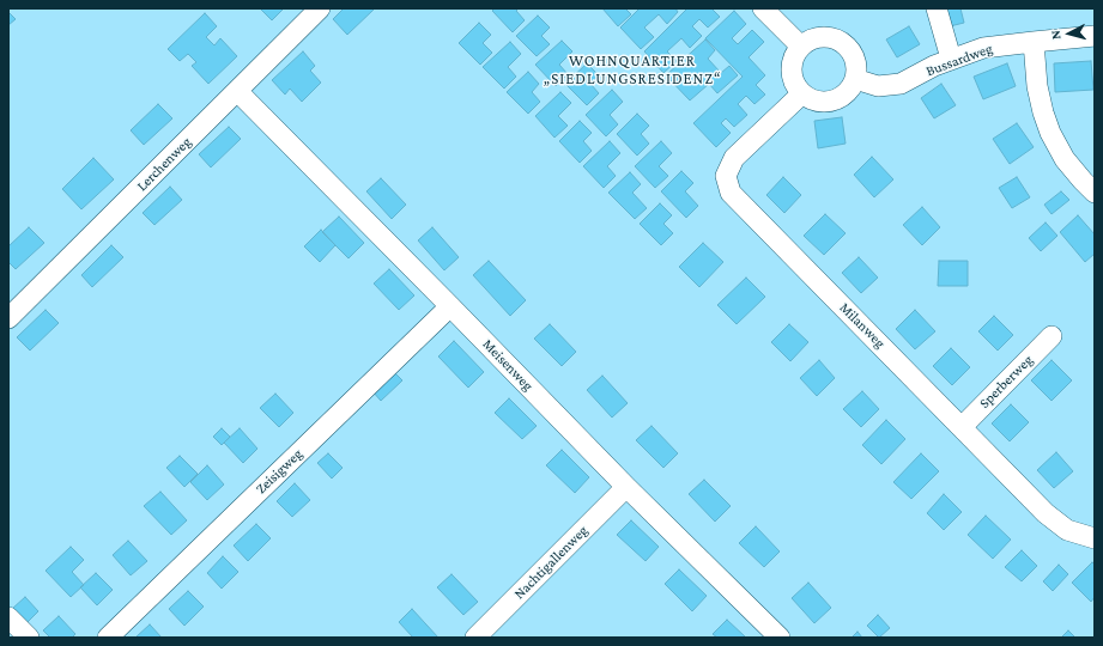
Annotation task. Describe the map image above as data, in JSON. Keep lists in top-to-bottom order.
{
  "streets": {
    "street": [
      "Bussardweg",
      "Lerchenweg",
      "Milanweg",
      "Meisenweg",
      "Sperberweg",
      "Zeisigweg",
      "Nachtigallenweg"
    ]
  },
  "crossings": [
    ["Bussardweg", "Milanweg"],
    ["Lerchenweg", "Meisenweg"],
    ["Milanweg", "Sperberweg"],
    ["Meisenweg", "Zeisigweg"],
    ["Meisenweg", "Nachtigallenweg"]
  ],
  "districts": ["WOHNQUARTIER „SIEDLUNGSRESIDENZ“"],
  "north": "left"
}
